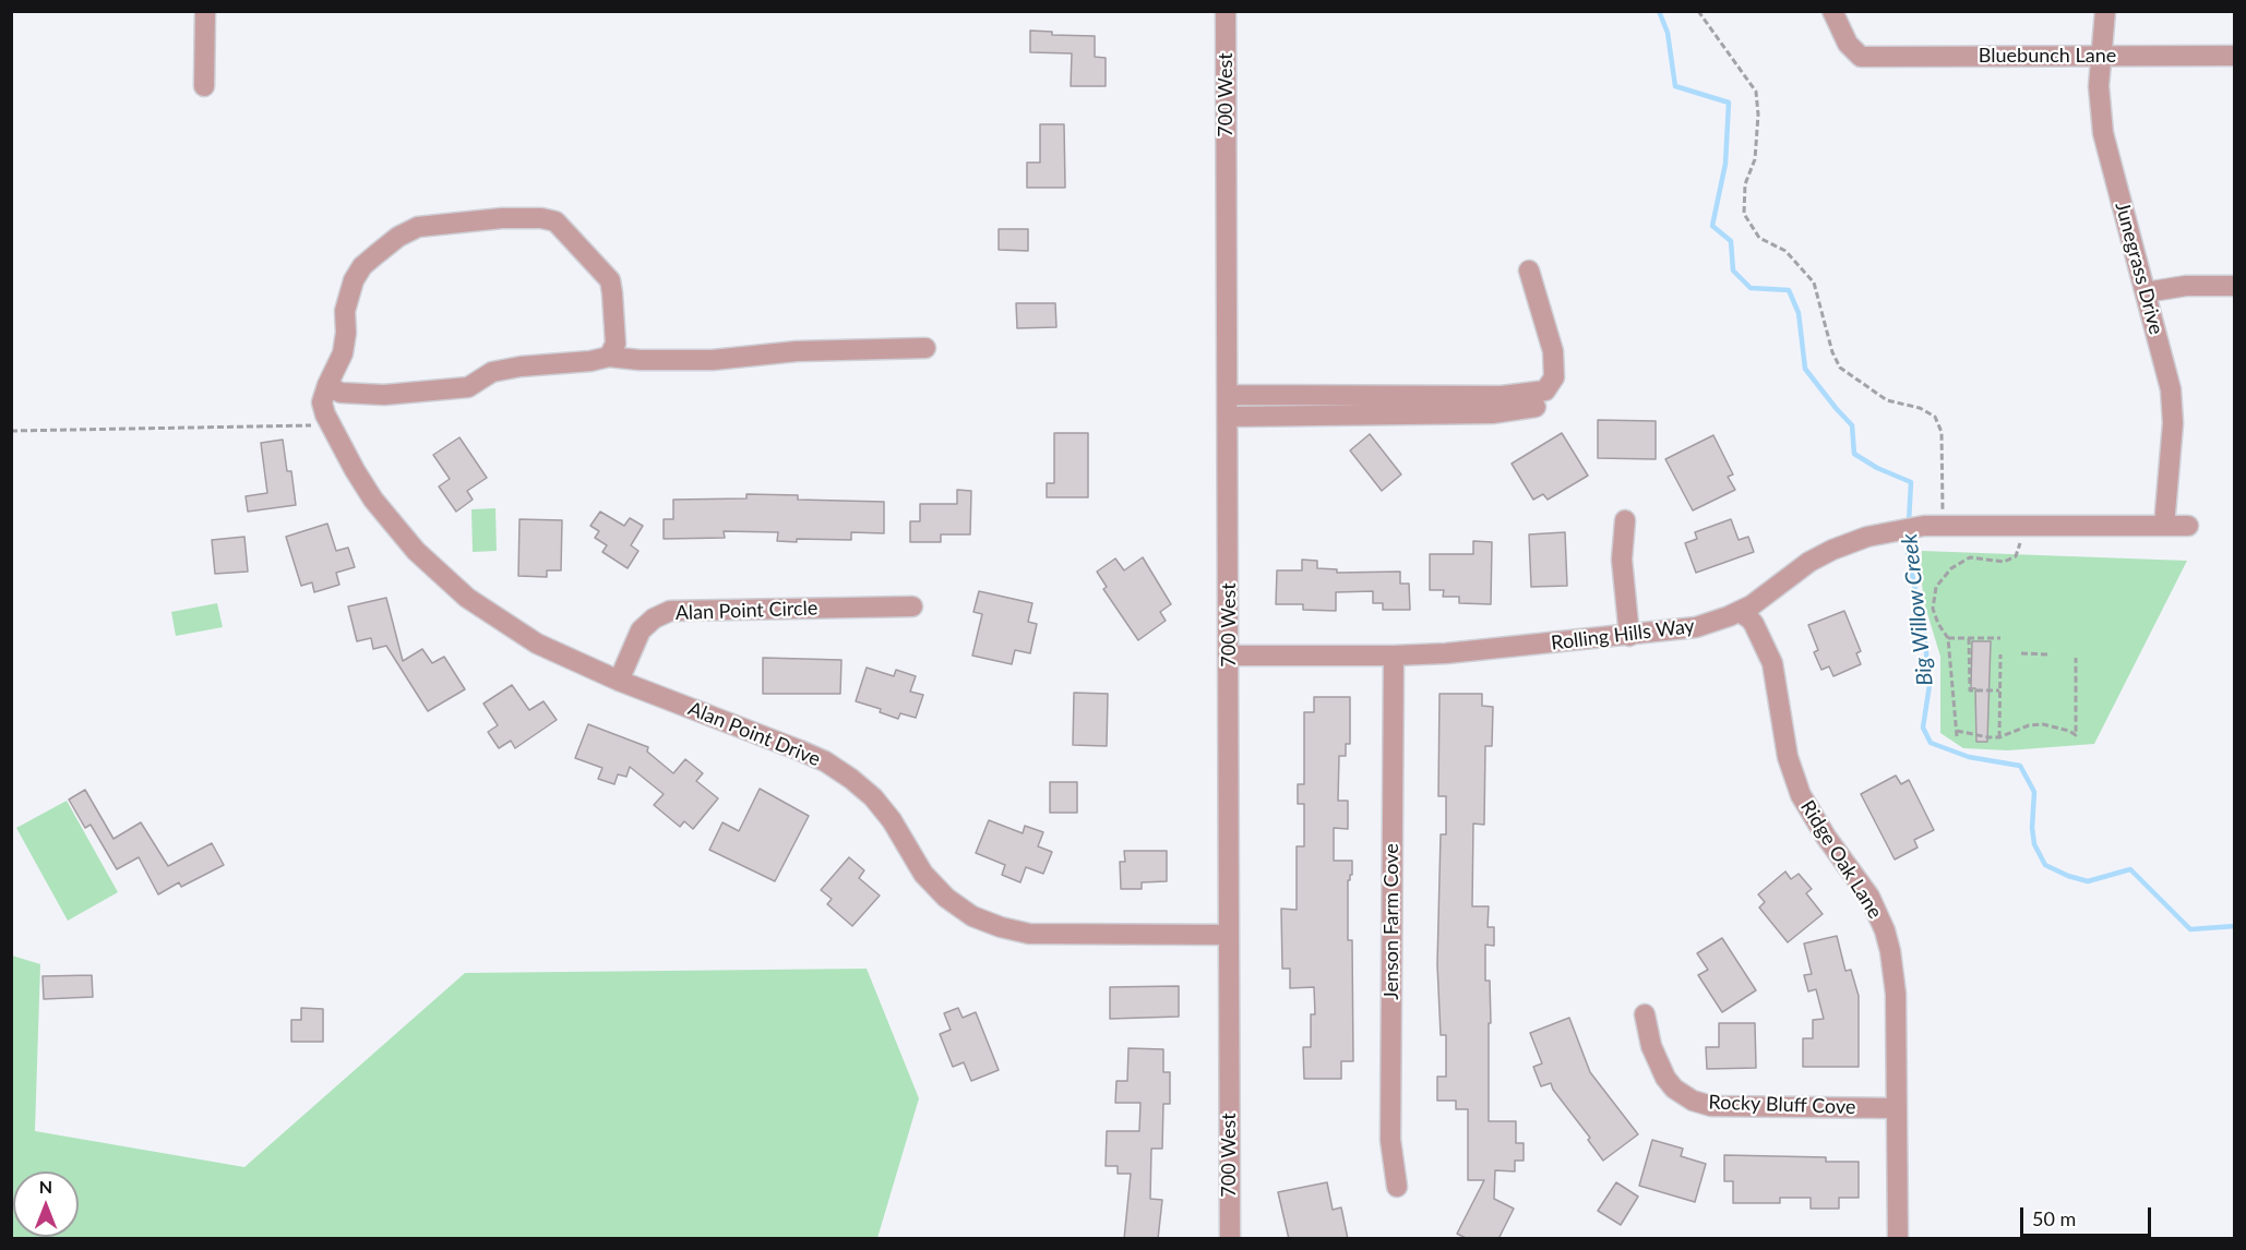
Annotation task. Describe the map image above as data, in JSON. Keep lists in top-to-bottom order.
{
  "streets": {
    "street": [
      "Bluebunch Lane",
      "700 West",
      "Junegrass Drive",
      "Alan Point Circle",
      "Rolling Hills Way",
      "Alan Point Drive",
      "Ridge Oak Lane",
      "Jenson Farm Cove",
      "Rocky Bluff Cove"
    ]
  },
  "crossings": [
    ["Bluebunch Lane", "Junegrass Drive"],
    ["700 West", "Rolling Hills Way"],
    ["700 West", "Alan Point Drive"],
    ["Junegrass Drive", "Rolling Hills Way"],
    ["Alan Point Circle", "Alan Point Drive"],
    ["Rolling Hills Way", "Ridge Oak Lane"],
    ["Rolling Hills Way", "Jenson Farm Cove"],
    ["Ridge Oak Lane", "Rocky Bluff Cove"]
  ],
  "water": ["Big Willow Creek"],
  "scale_bar": "50 m",
  "north": "top"
}
